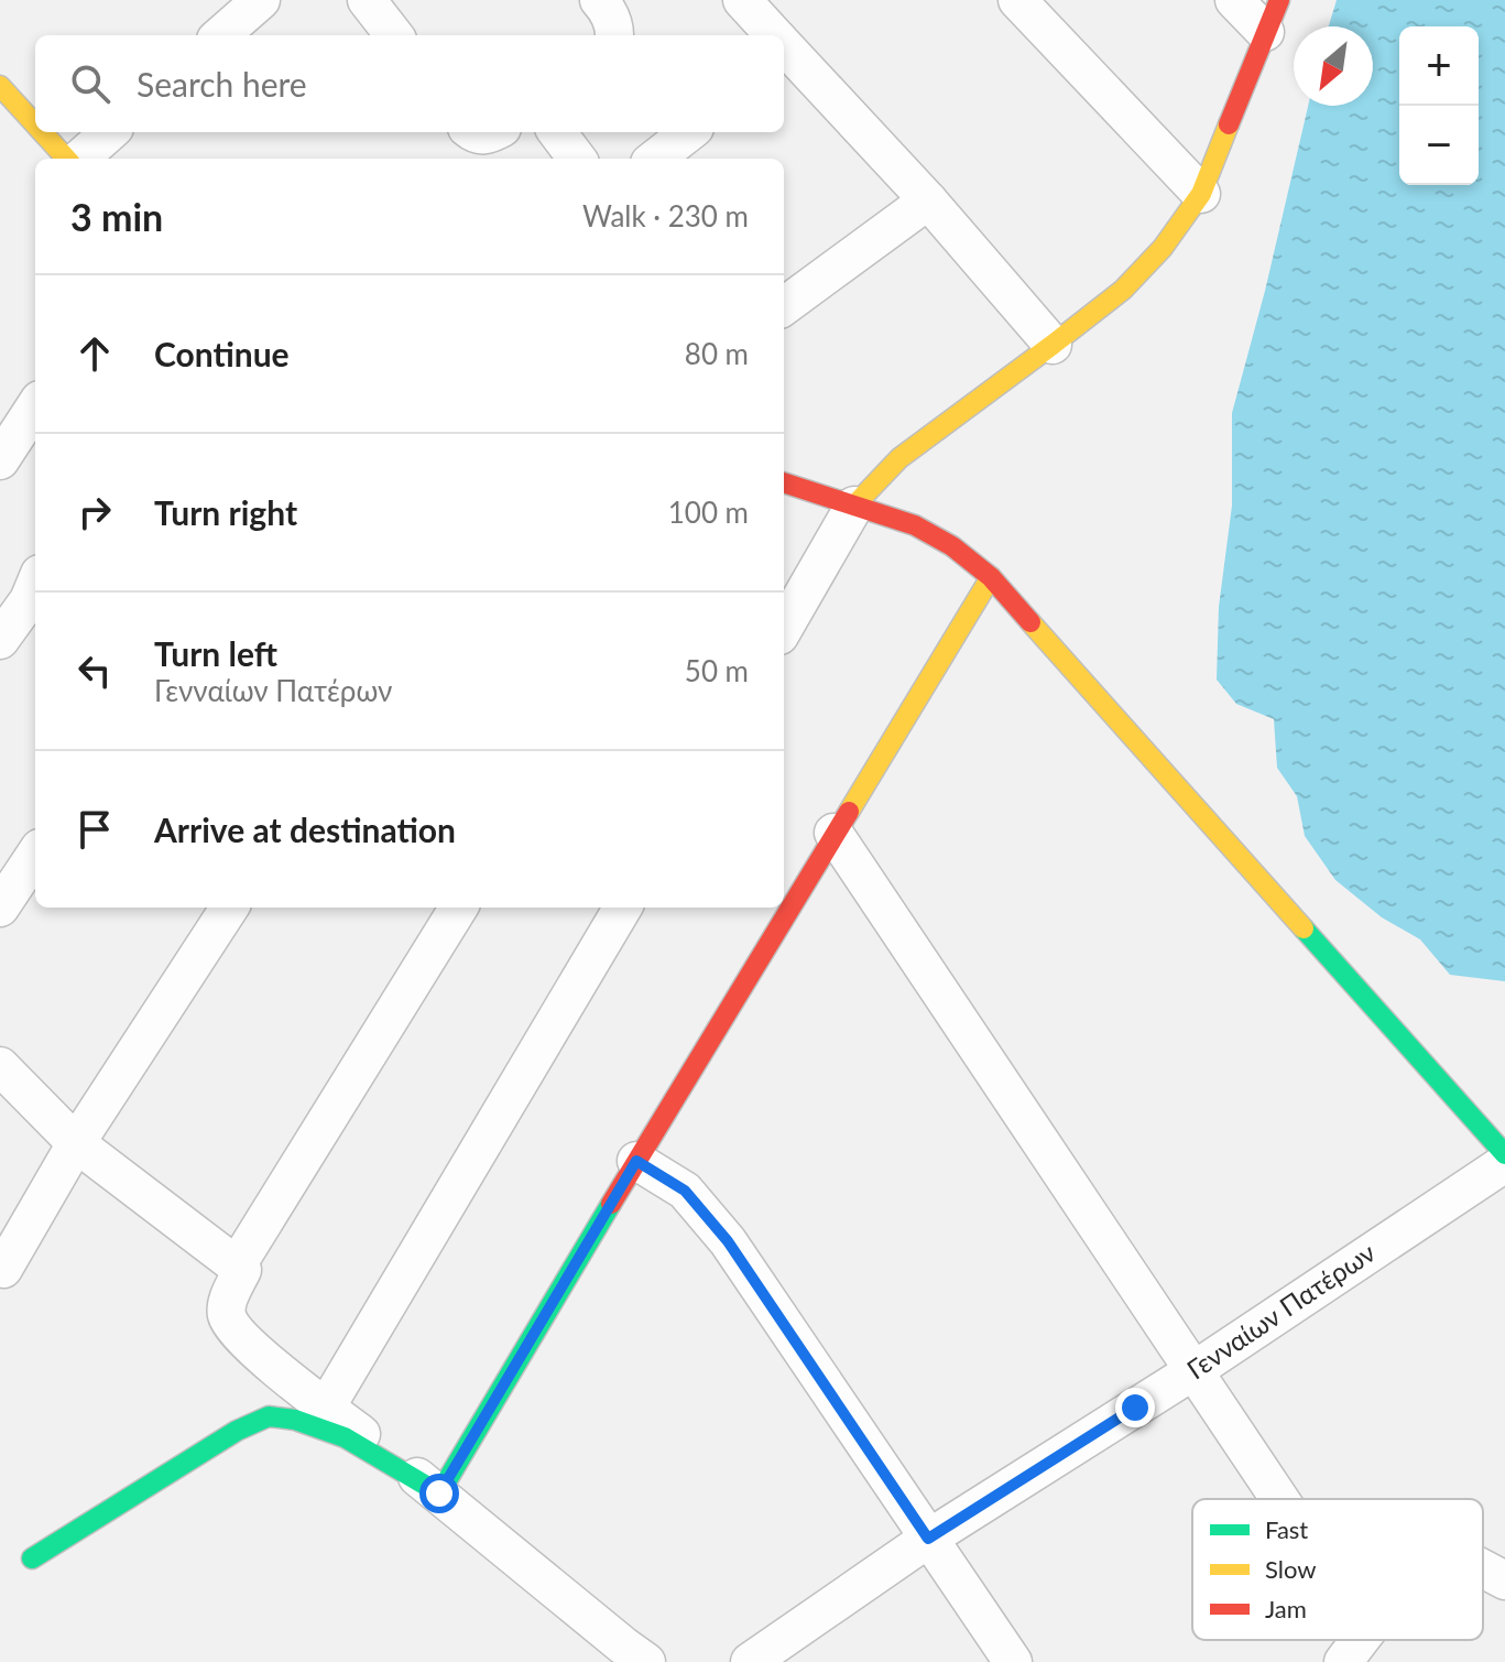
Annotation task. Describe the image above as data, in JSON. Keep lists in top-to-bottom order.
{
  "streets": {
    "street": ["Γενναίων Πατέρων"]
  },
  "legend": ["Fast", "Slow", "Jam"],
  "north": "bottom left",
  "page": {
    "map_buttons": ["+", "−"],
    "search": "Search here",
    "heading": ["3 min", "Walk · 230 m"],
    "list": [
      ["Continue", "80 m"],
      ["Turn right", "100 m"],
      ["Turn left", "Γενναίων Πατέρων", "50 m"],
      "Arrive at destination"
    ]
  }
}
